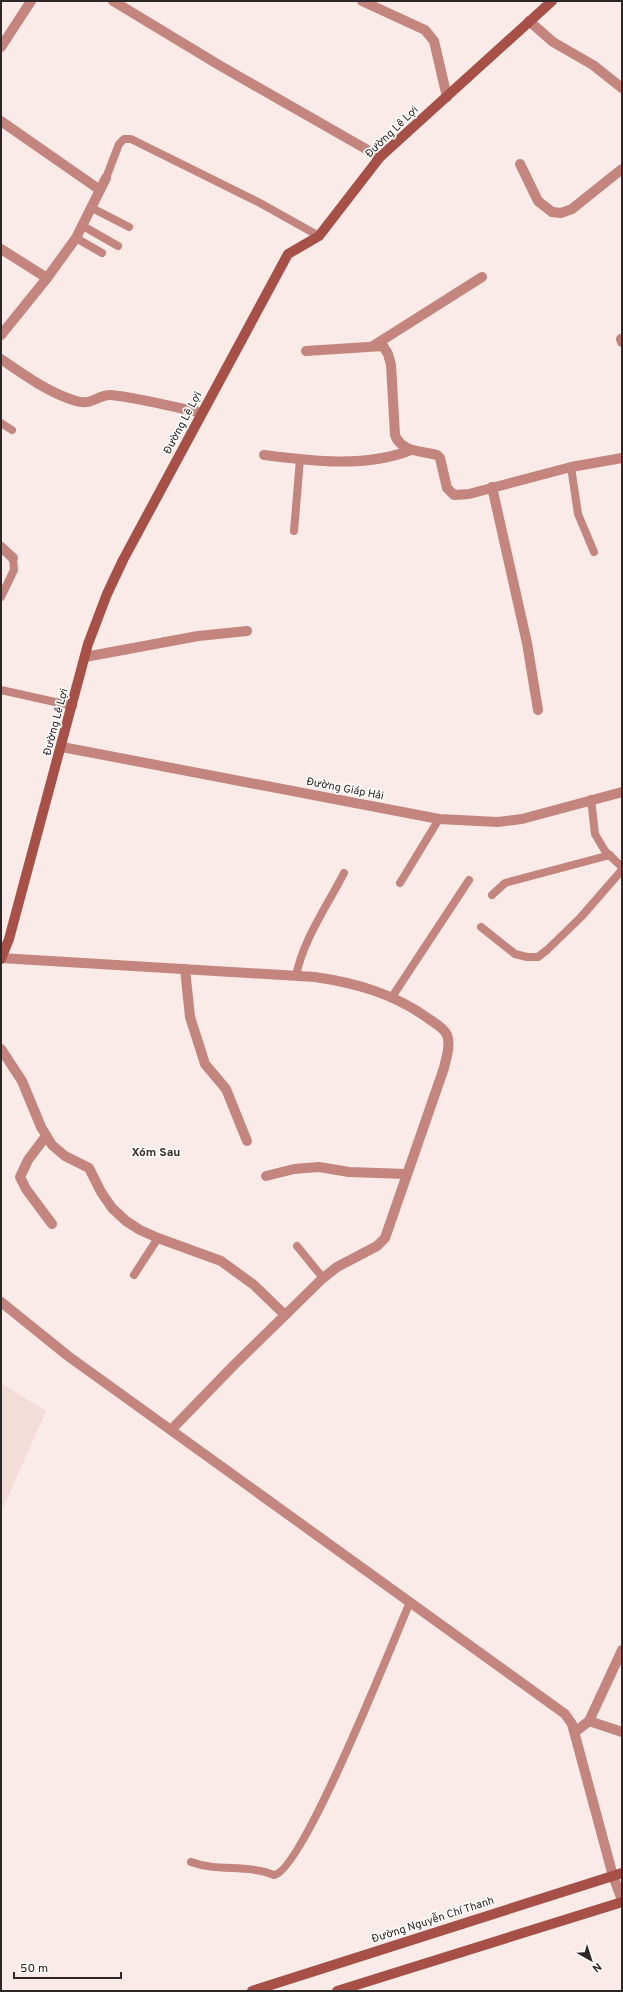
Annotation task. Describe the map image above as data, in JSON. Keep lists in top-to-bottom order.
{
  "streets": {
    "main road": ["Đường Lê Lợi", "Đường Nguyễn Chí Thanh"],
    "street": ["Đường Giáp Hải"]
  },
  "crossings": [
    ["Đường Lê Lợi", "Đường Giáp Hải"]
  ],
  "districts": ["Xóm Sau"],
  "scale_bar": "50 m",
  "north": "bottom right"
}
